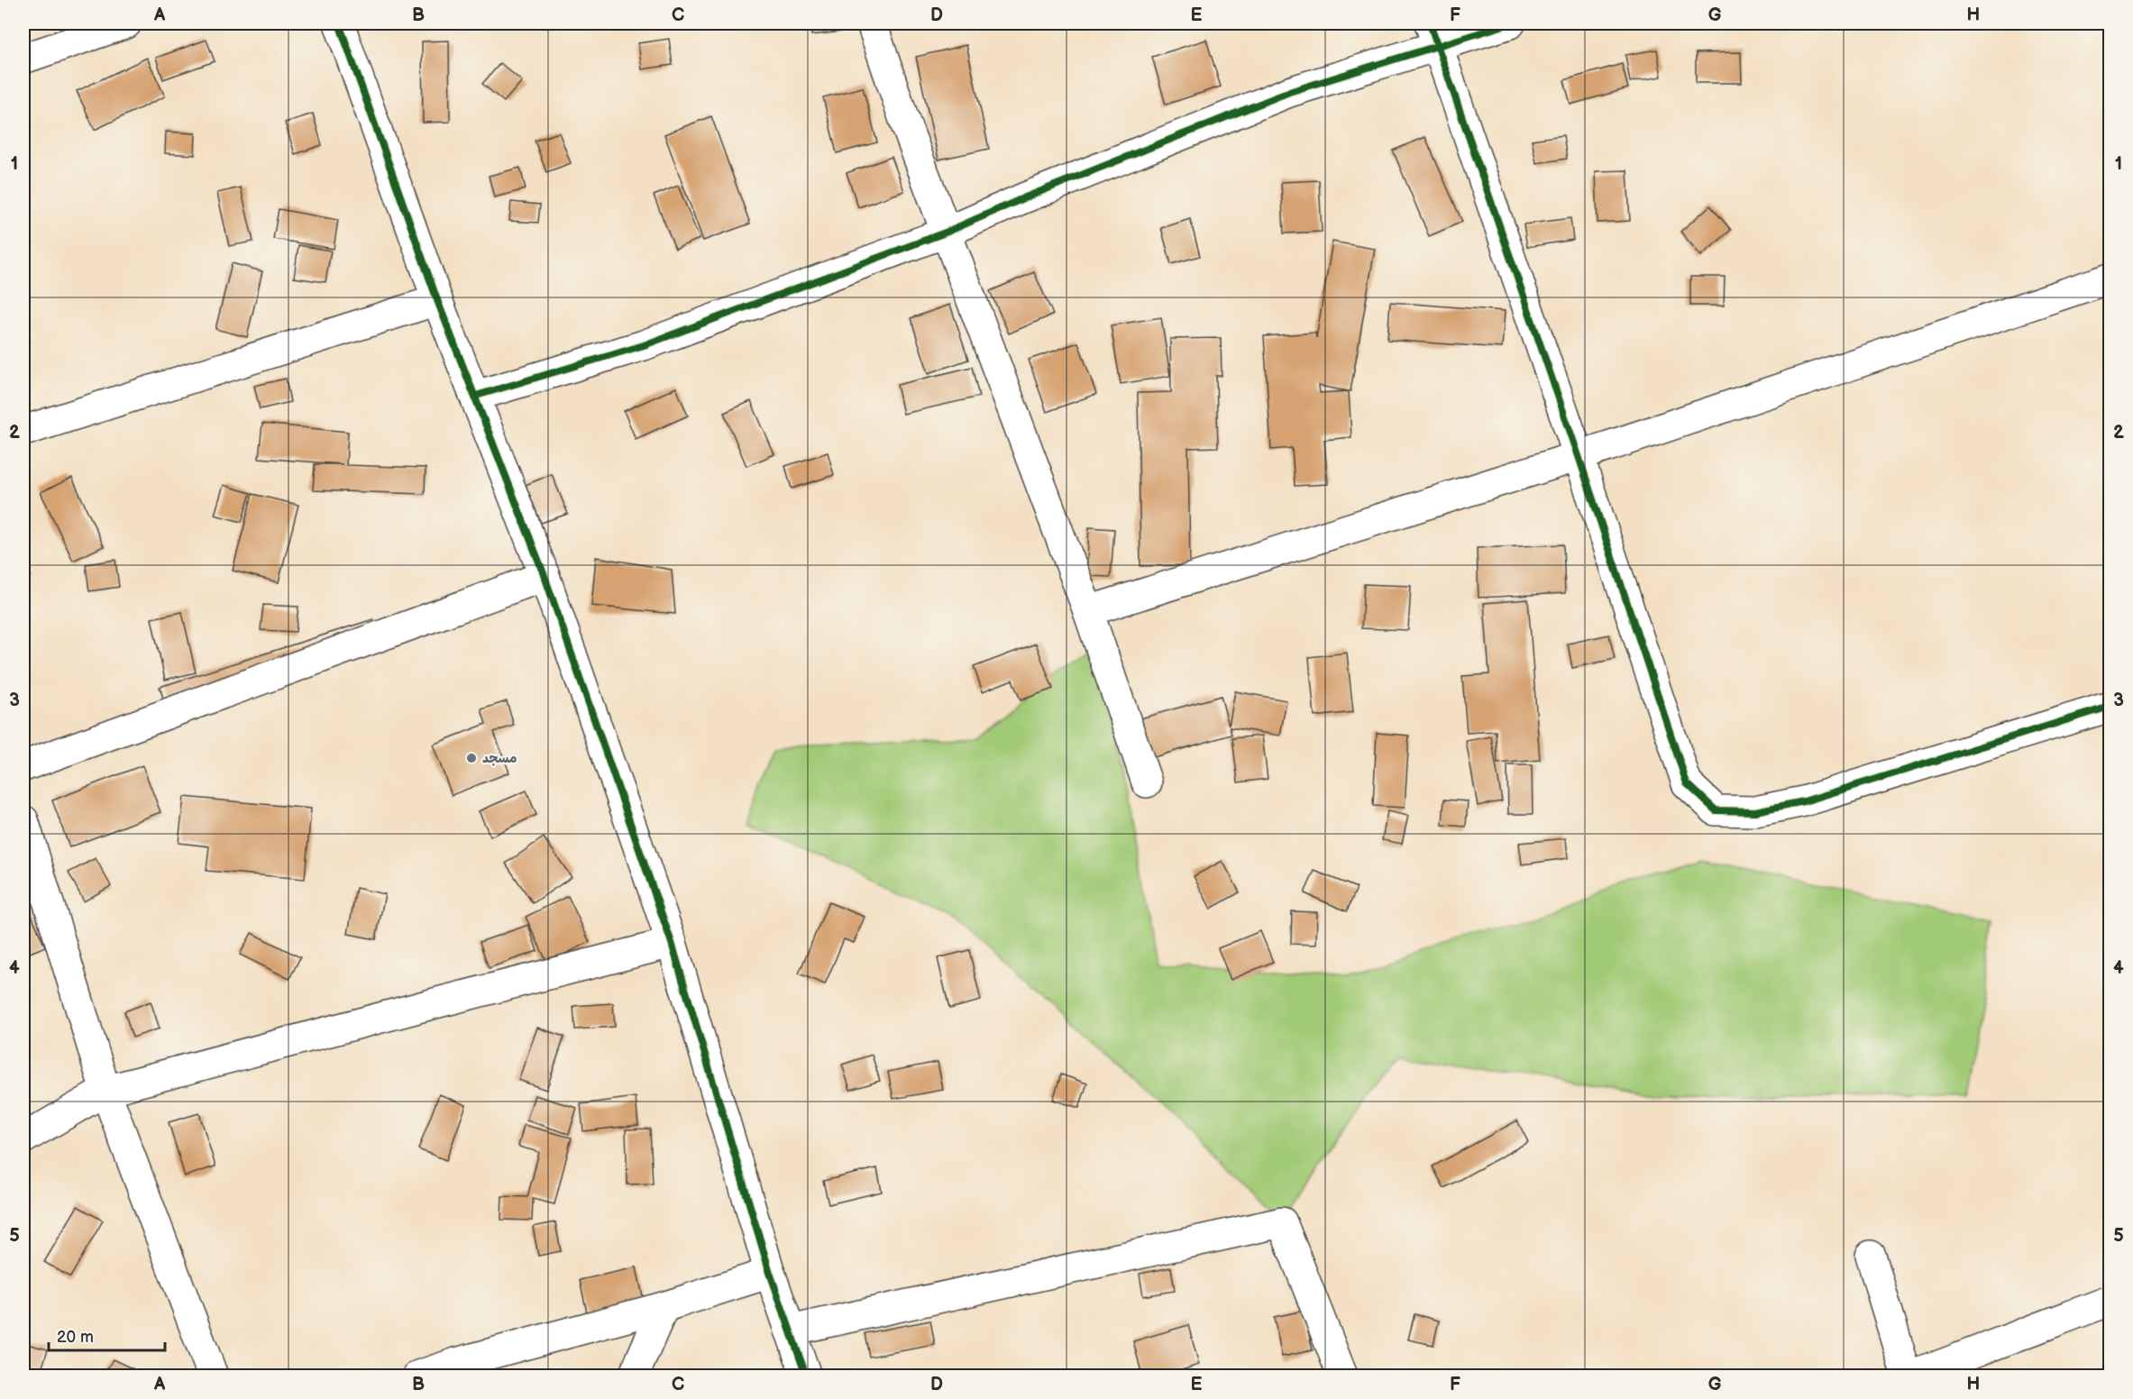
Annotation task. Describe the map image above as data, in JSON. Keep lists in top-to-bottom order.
{
  "places": ["مسجد"],
  "scale_bar": "20 m",
  "grid": {
    "columns": [
      "A",
      "B",
      "C",
      "D",
      "E",
      "F",
      "G",
      "H"
    ],
    "rows": [
      "1",
      "2",
      "3",
      "4",
      "5"
    ]
  }
}
